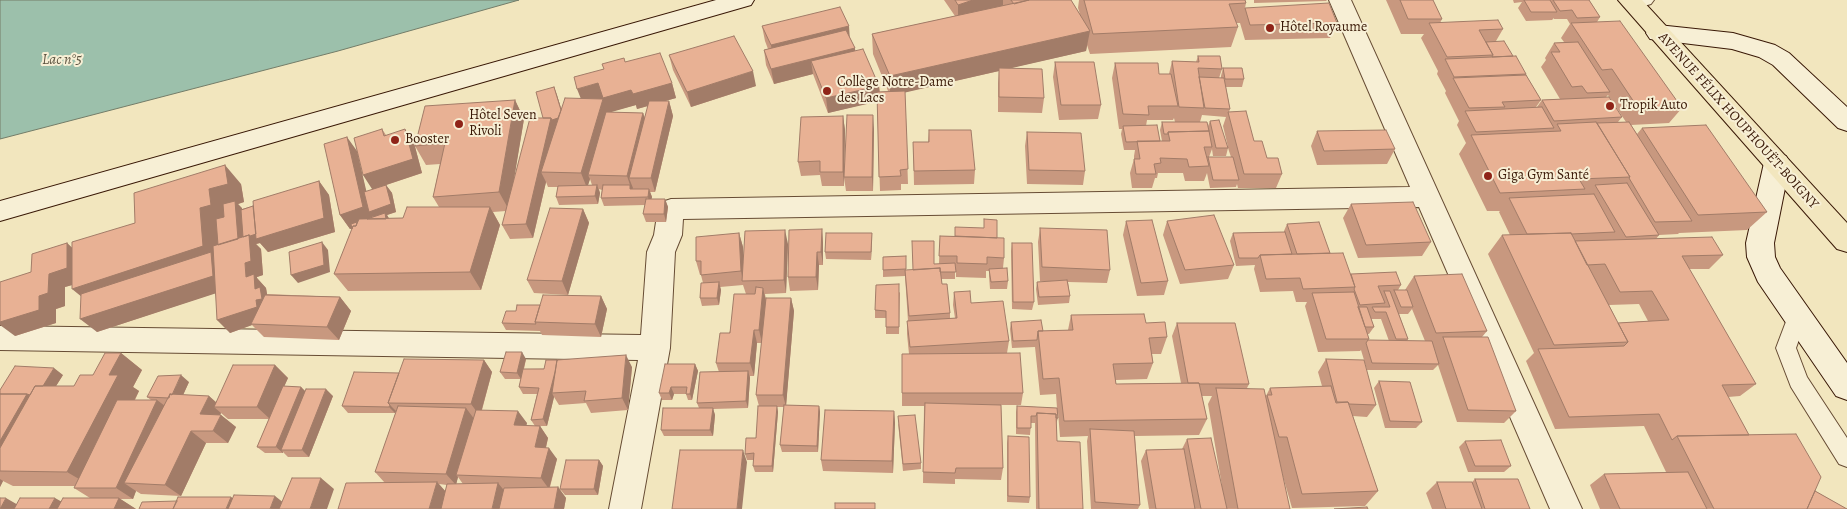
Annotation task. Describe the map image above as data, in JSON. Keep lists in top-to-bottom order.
{
  "streets": {
    "highway": ["AVENUE FÉLIX HOUPHOUËT-BOIGNY"]
  },
  "water": ["Lac n°5"],
  "places": [
    "Hôtel Royaume",
    "Collège Notre-Dame des Lacs",
    "Tropik Auto",
    "Hôtel Seven Rivoli",
    "Booster",
    "Giga Gym Santé"
  ]
}
